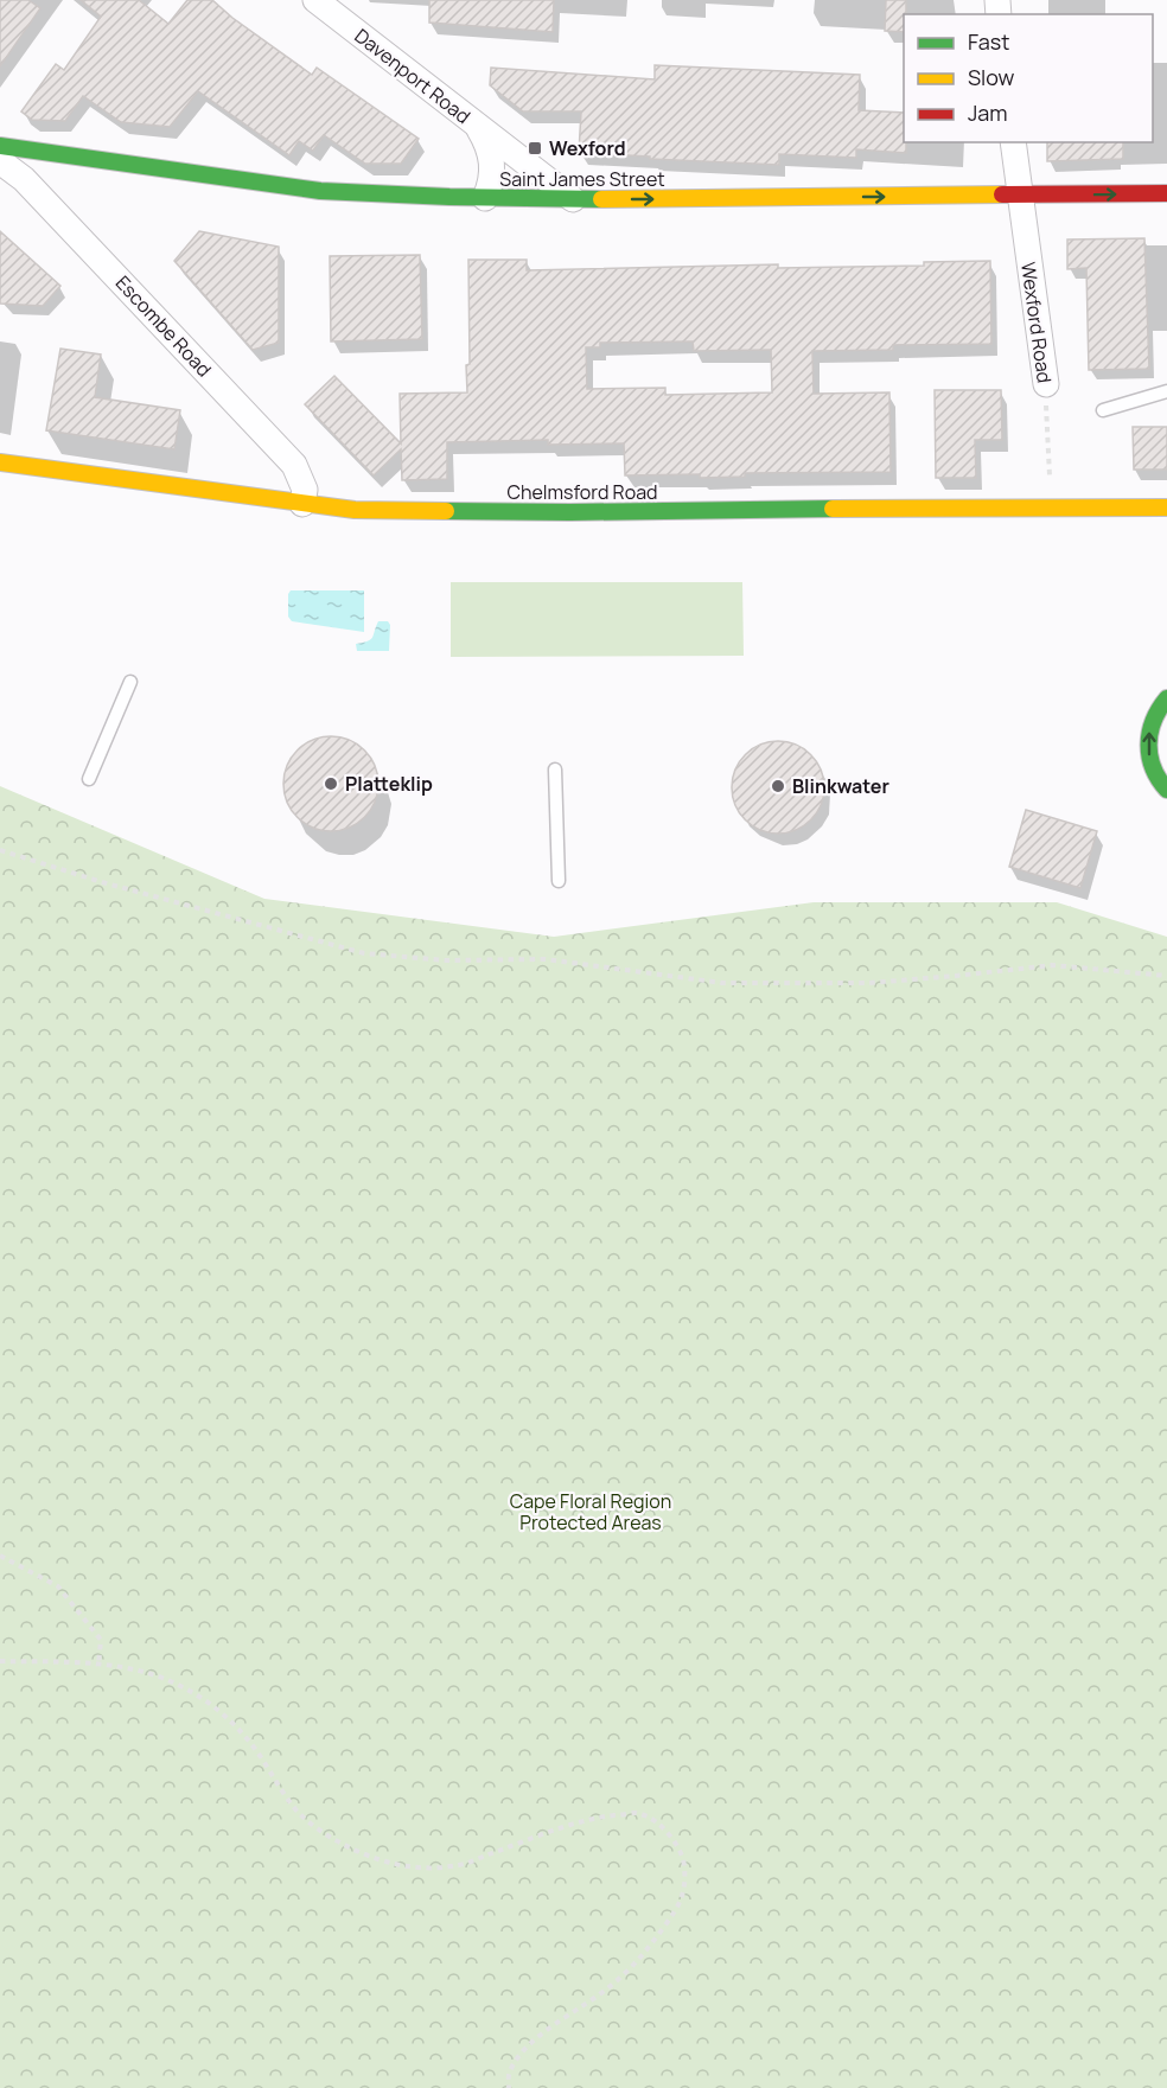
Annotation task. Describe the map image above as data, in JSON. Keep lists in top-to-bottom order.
{
  "streets": {
    "street": [
      "Davenport Road",
      "Saint James Street",
      "Wexford Road",
      "Escombe Road",
      "Chelmsford Road"
    ]
  },
  "crossings": [
    ["Davenport Road", "Saint James Street"],
    ["Saint James Street", "Wexford Road"],
    ["Wexford Road", "Chelmsford Road"],
    ["Escombe Road", "Chelmsford Road"]
  ],
  "one_way": ["Saint James Street"],
  "parks": ["Cape Floral Region Protected Areas"],
  "places": {
    "transit": ["Wexford"],
    "other": ["Platteklip", "Blinkwater"]
  },
  "legend": ["Fast", "Slow", "Jam"]
}
